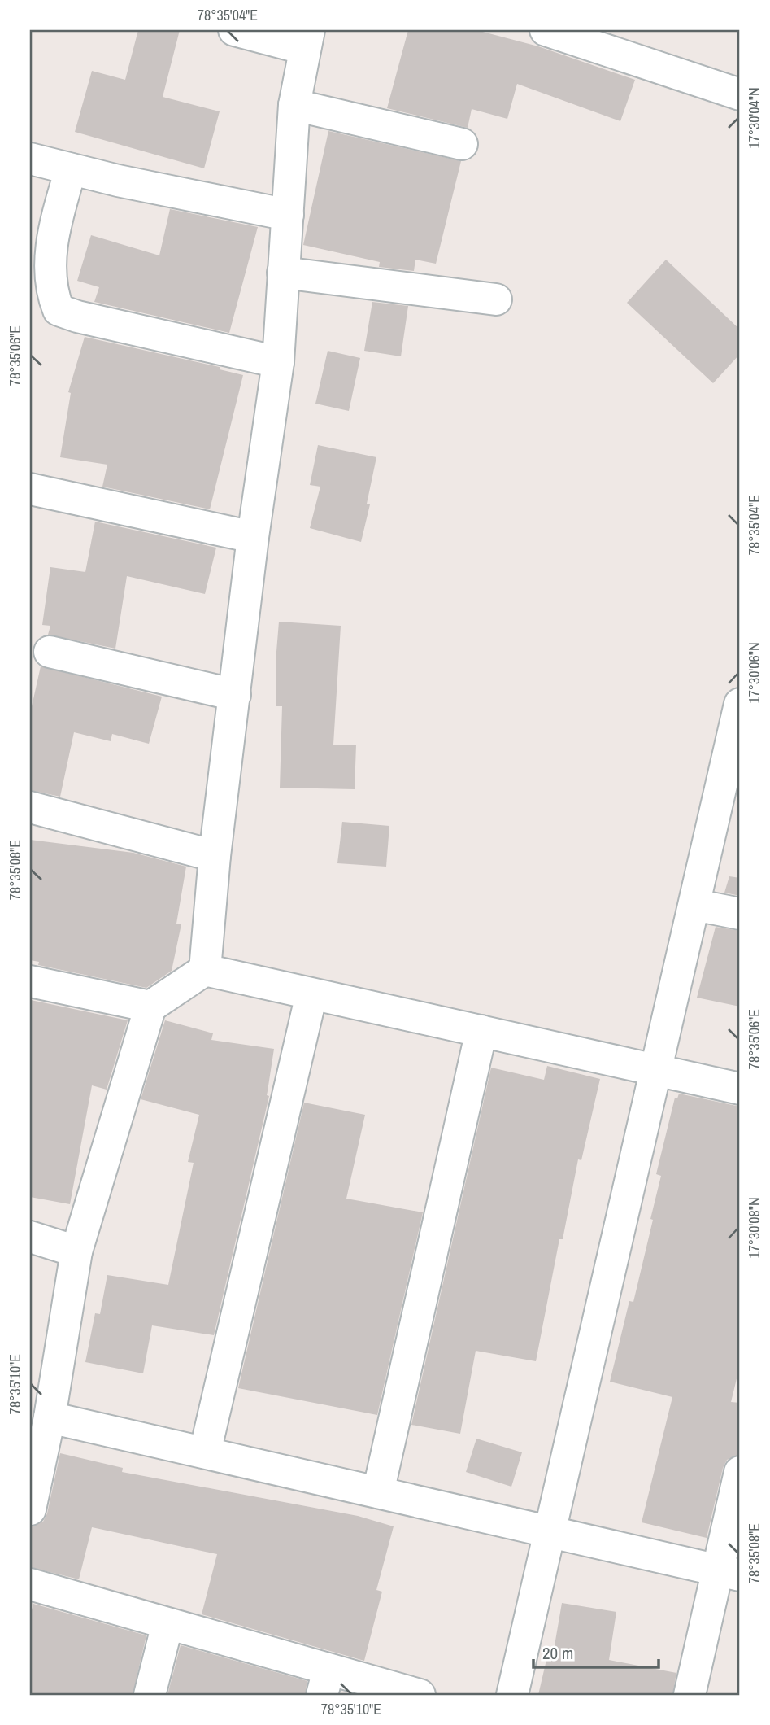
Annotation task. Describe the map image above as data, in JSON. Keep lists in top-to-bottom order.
{
  "scale_bar": "20 m",
  "coordinates": [
    "78°35'04\"E",
    "17°30'04\"N",
    "78°35'06\"E",
    "17°30'06\"N",
    "78°35'08\"E",
    "17°30'08\"N",
    "78°35'10\"E"
  ]
}
